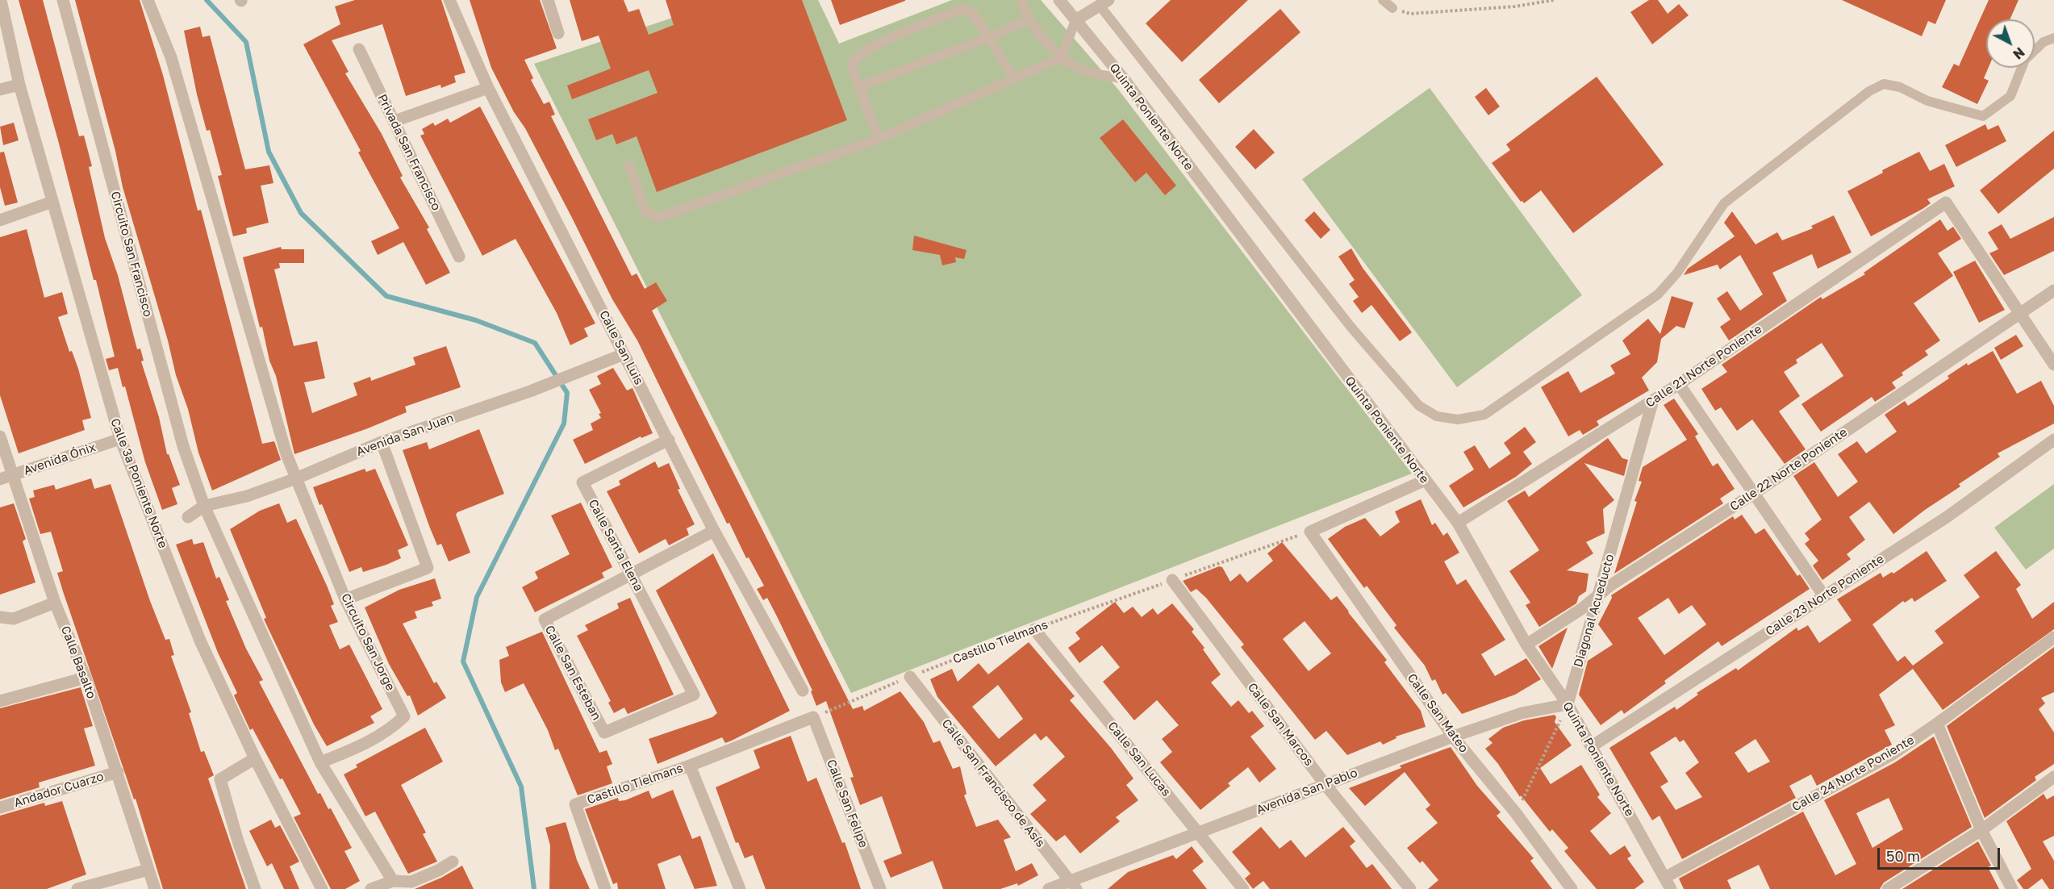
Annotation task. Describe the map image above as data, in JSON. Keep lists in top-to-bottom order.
{
  "streets": {
    "street": [
      "Quinta Poniente Norte",
      "Privada San Francisco",
      "Circuito San Francisco",
      "Calle San Luis",
      "Calle 21 Norte Poniente",
      "Avenida San Juan",
      "Avenida Ónix",
      "Calle 22 Norte Poniente",
      "Calle 3a Poniente Norte",
      "Calle Santa Elena",
      "Calle 23 Norte Poniente",
      "Diagonal Acueducto",
      "Circuito San Jorge",
      "Castillo Tielmans",
      "Calle Basalto",
      "Calle San Esteban",
      "Calle San Mateo",
      "Calle San Marcos",
      "Calle San Lucas",
      "Calle 24 Norte Poniente",
      "Calle San Francisco de Asís",
      "Andador Cuarzo",
      "Avenida San Pablo",
      "Calle San Felipe"
    ]
  },
  "crossings": [
    ["Quinta Poniente Norte", "Calle 21 Norte Poniente"],
    ["Quinta Poniente Norte", "Calle 22 Norte Poniente"],
    ["Quinta Poniente Norte", "Calle 23 Norte Poniente"],
    ["Quinta Poniente Norte", "Diagonal Acueducto"],
    ["Quinta Poniente Norte", "Calle 24 Norte Poniente"],
    ["Quinta Poniente Norte", "Avenida San Pablo"],
    ["Circuito San Francisco", "Avenida San Juan"],
    ["Calle San Luis", "Avenida San Juan"],
    ["Calle San Luis", "Calle Santa Elena"],
    ["Calle San Luis", "Calle San Esteban"],
    ["Calle 21 Norte Poniente", "Calle 22 Norte Poniente"],
    ["Calle 21 Norte Poniente", "Diagonal Acueducto"],
    ["Avenida San Juan", "Circuito San Jorge"],
    ["Avenida Ónix", "Calle 3a Poniente Norte"],
    ["Avenida Ónix", "Calle Basalto"],
    ["Calle 22 Norte Poniente", "Diagonal Acueducto"],
    ["Calle Santa Elena", "Calle San Esteban"],
    ["Diagonal Acueducto", "Avenida San Pablo"],
    ["Castillo Tielmans", "Calle San Mateo"],
    ["Castillo Tielmans", "Calle San Marcos"],
    ["Castillo Tielmans", "Calle San Lucas"],
    ["Castillo Tielmans", "Calle San Francisco de Asís"],
    ["Castillo Tielmans", "Calle San Felipe"],
    ["Calle Basalto", "Andador Cuarzo"],
    ["Calle San Mateo", "Avenida San Pablo"],
    ["Calle San Marcos", "Avenida San Pablo"],
    ["Calle San Lucas", "Avenida San Pablo"],
    ["Calle San Francisco de Asís", "Avenida San Pablo"]
  ],
  "scale_bar": "50 m",
  "north": "bottom right"
}
